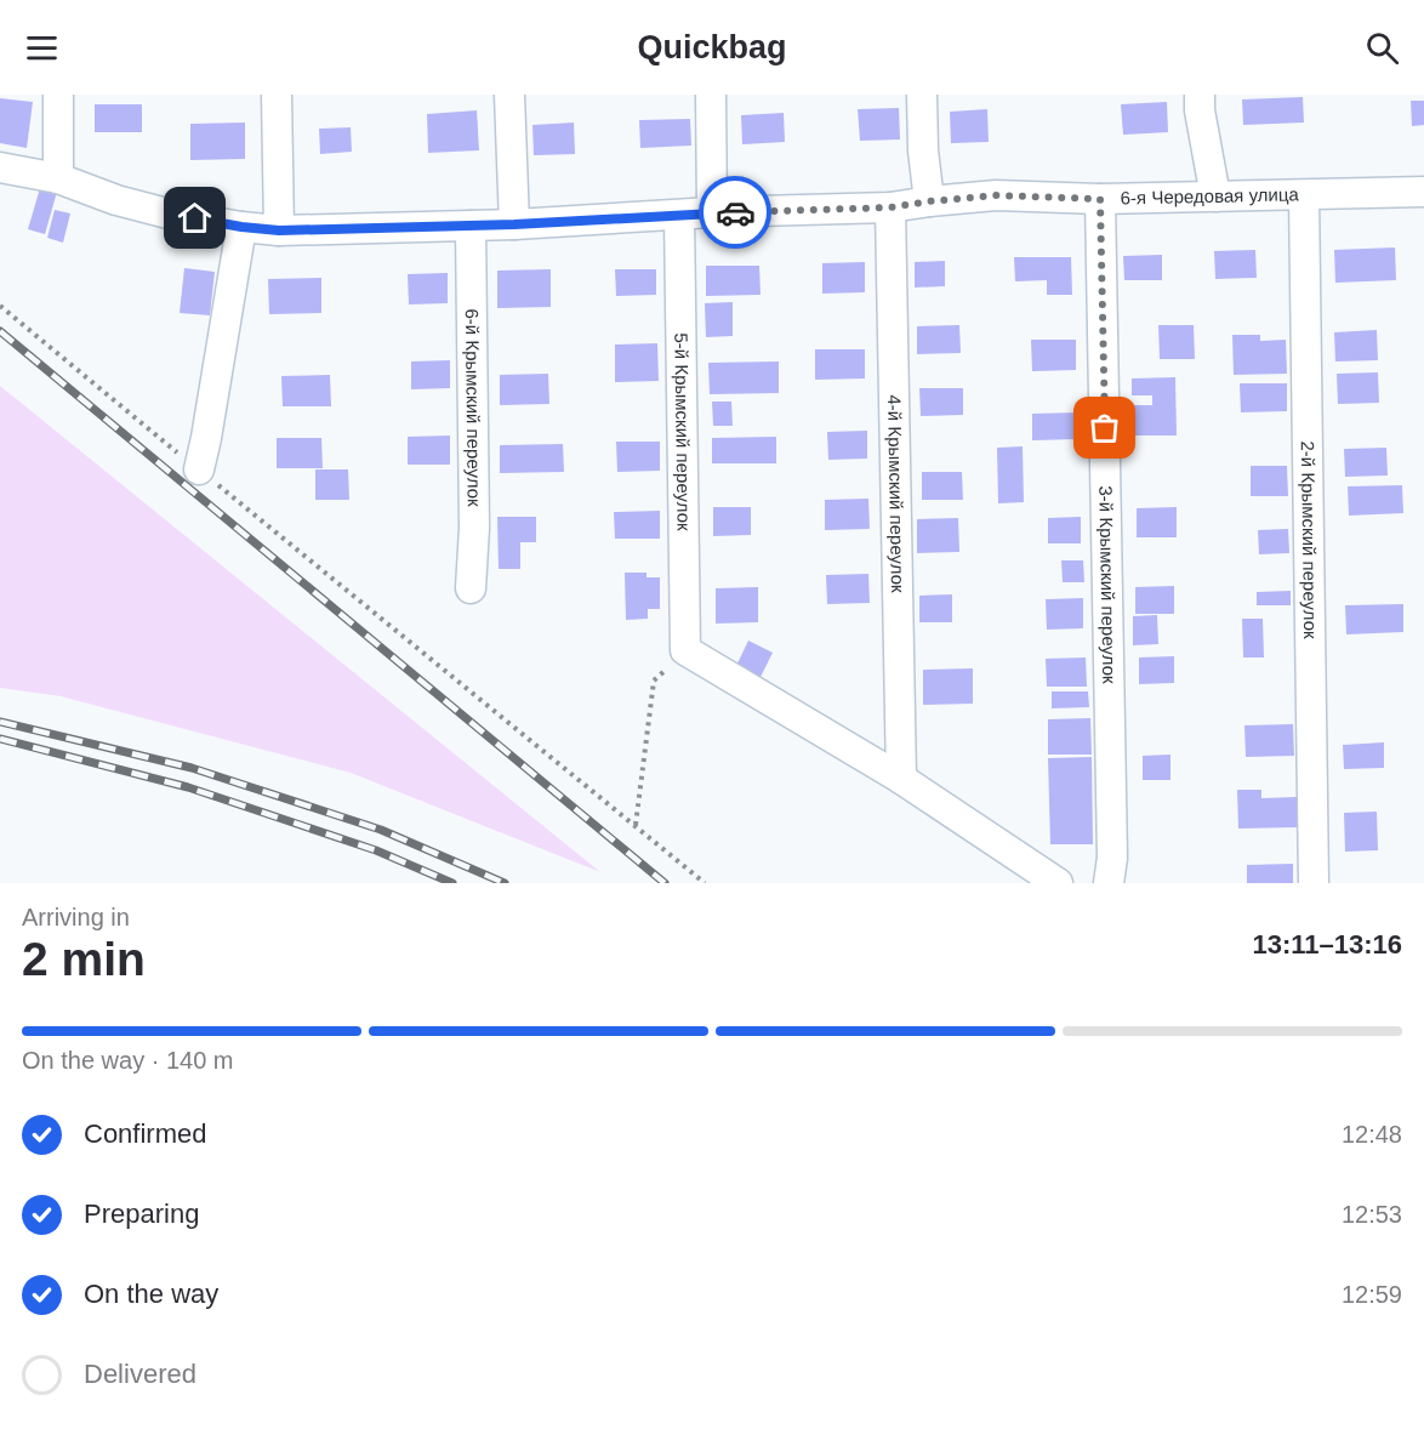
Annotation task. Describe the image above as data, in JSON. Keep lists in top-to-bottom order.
{
  "streets": {
    "street": [
      "6-я Чередовая улица",
      "6-й Крымский переулок",
      "5-й Крымский переулок",
      "4-й Крымский переулок",
      "2-й Крымский переулок",
      "3-й Крымский переулок"
    ]
  },
  "crossings": [
    ["6-я Чередовая улица", "6-й Крымский переулок"],
    ["6-я Чередовая улица", "5-й Крымский переулок"],
    ["6-я Чередовая улица", "4-й Крымский переулок"],
    ["6-я Чередовая улица", "2-й Крымский переулок"],
    ["6-я Чередовая улица", "3-й Крымский переулок"]
  ],
  "page": {
    "header": "Quickbag",
    "heading": ["2 min", "Arriving in", "13:11–13:16"],
    "bar": "On the way · 140 m",
    "list": [
      ["Confirmed", "12:48"],
      ["Preparing", "12:53"],
      ["On the way", "12:59"],
      "Delivered"
    ]
  }
}
